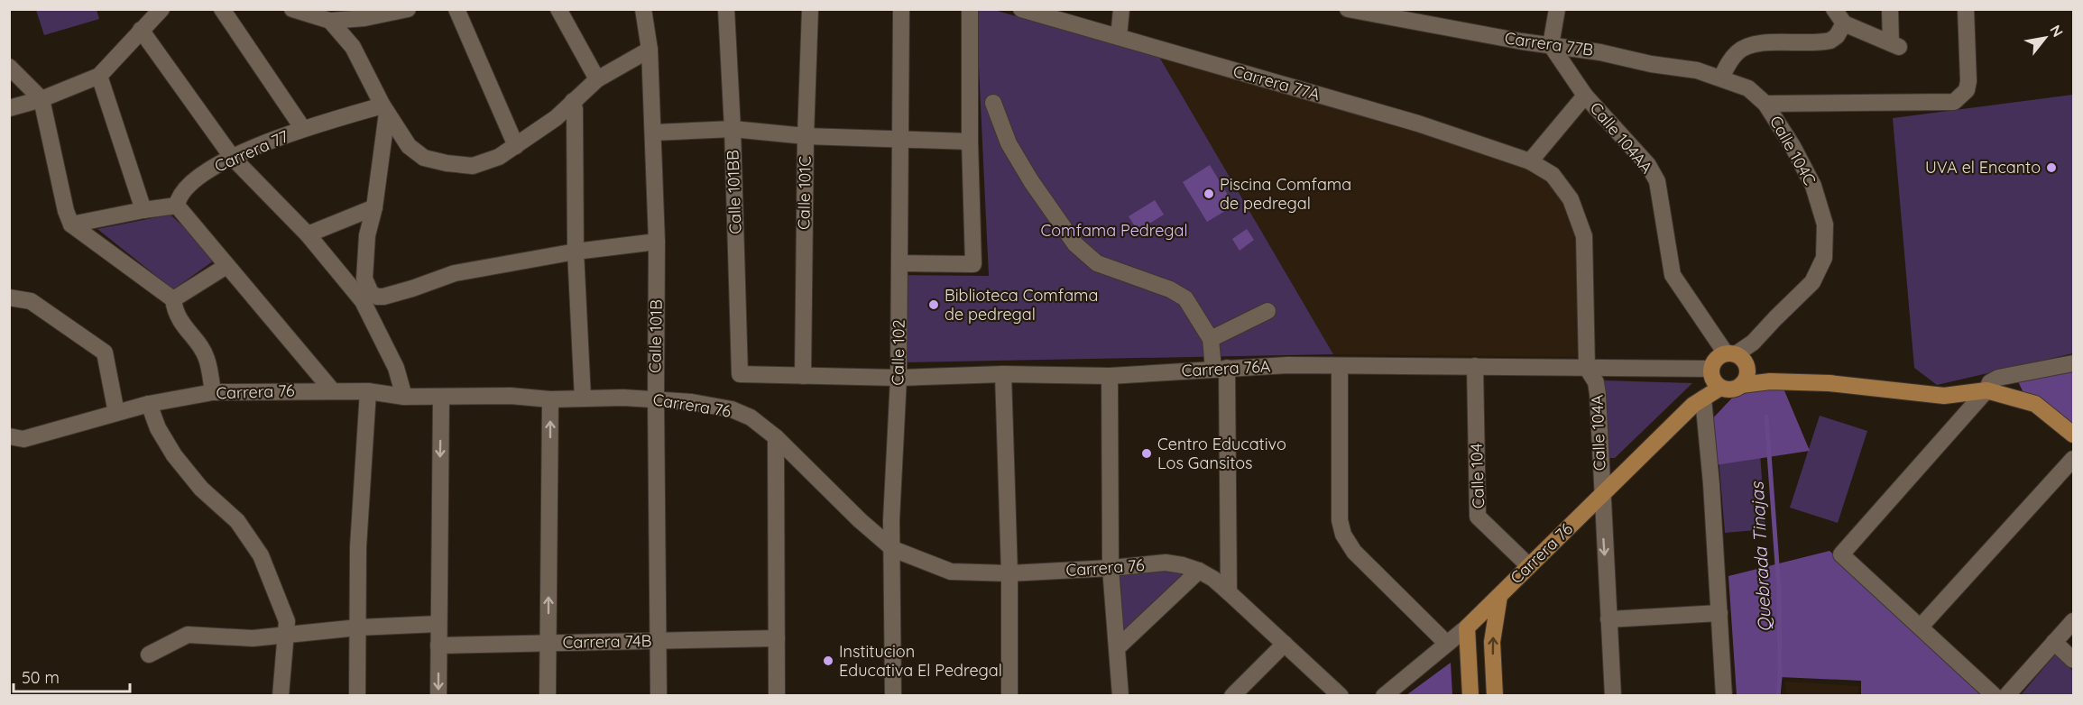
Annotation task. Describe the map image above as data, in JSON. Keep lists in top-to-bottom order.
{
  "streets": {
    "main road": ["Carrera 76"],
    "street": [
      "Carrera 77B",
      "Carrera 77A",
      "Calle 104AA",
      "Calle 104C",
      "Carrera 77",
      "Calle 101BB",
      "Calle 101C",
      "Calle 101B",
      "Calle 102",
      "Carrera 76A",
      "Calle 104A",
      "Calle 104",
      "Carrera 74B"
    ]
  },
  "crossings": [
    ["Carrera 77B", "Calle 104AA"],
    ["Carrera 77B", "Calle 104C"],
    ["Carrera 77A", "Calle 104A"],
    ["Calle 104AA", "Calle 104C"],
    ["Calle 104AA", "Carrera 76A"],
    ["Calle 104AA", "Carrera 76"],
    ["Calle 104C", "Carrera 76A"],
    ["Calle 104C", "Carrera 76"],
    ["Calle 101BB", "Carrera 76A"],
    ["Calle 101C", "Carrera 76A"],
    ["Calle 101B", "Carrera 76"],
    ["Calle 101B", "Carrera 74B"],
    ["Calle 102", "Carrera 76A"],
    ["Calle 102", "Carrera 76"],
    ["Carrera 76A", "Carrera 76"],
    ["Carrera 76A", "Calle 104A"],
    ["Carrera 76A", "Calle 104"],
    ["Carrera 76", "Calle 104A"],
    ["Carrera 76", "Calle 104"]
  ],
  "water": ["Quebrada Tinajas"],
  "parks": ["Comfama Pedregal"],
  "places": [
    "UVA el Encanto",
    "Piscina Comfama de pedregal",
    "Biblioteca Comfama de pedregal",
    "Centro Educativo Los Gansitos",
    "Institucion Educativa El Pedregal"
  ],
  "scale_bar": "50 m",
  "north": "top right"
}
